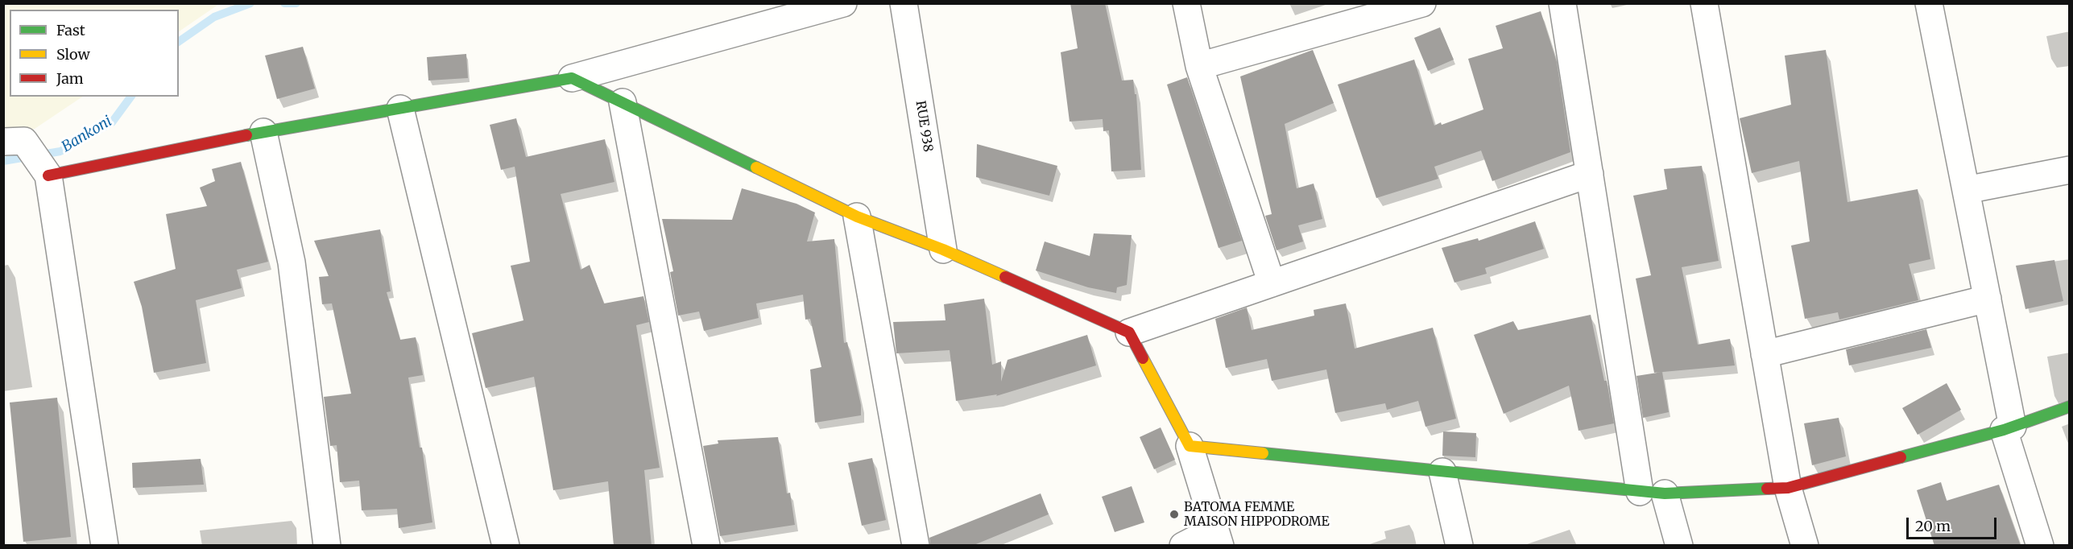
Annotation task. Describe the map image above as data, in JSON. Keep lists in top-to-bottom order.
{
  "streets": {
    "street": ["RUE 938"]
  },
  "water": ["Bankoni"],
  "places": ["BATOMA FEMME MAISON HIPPODROME"],
  "legend": ["Fast", "Slow", "Jam"],
  "scale_bar": "20 m"
}
